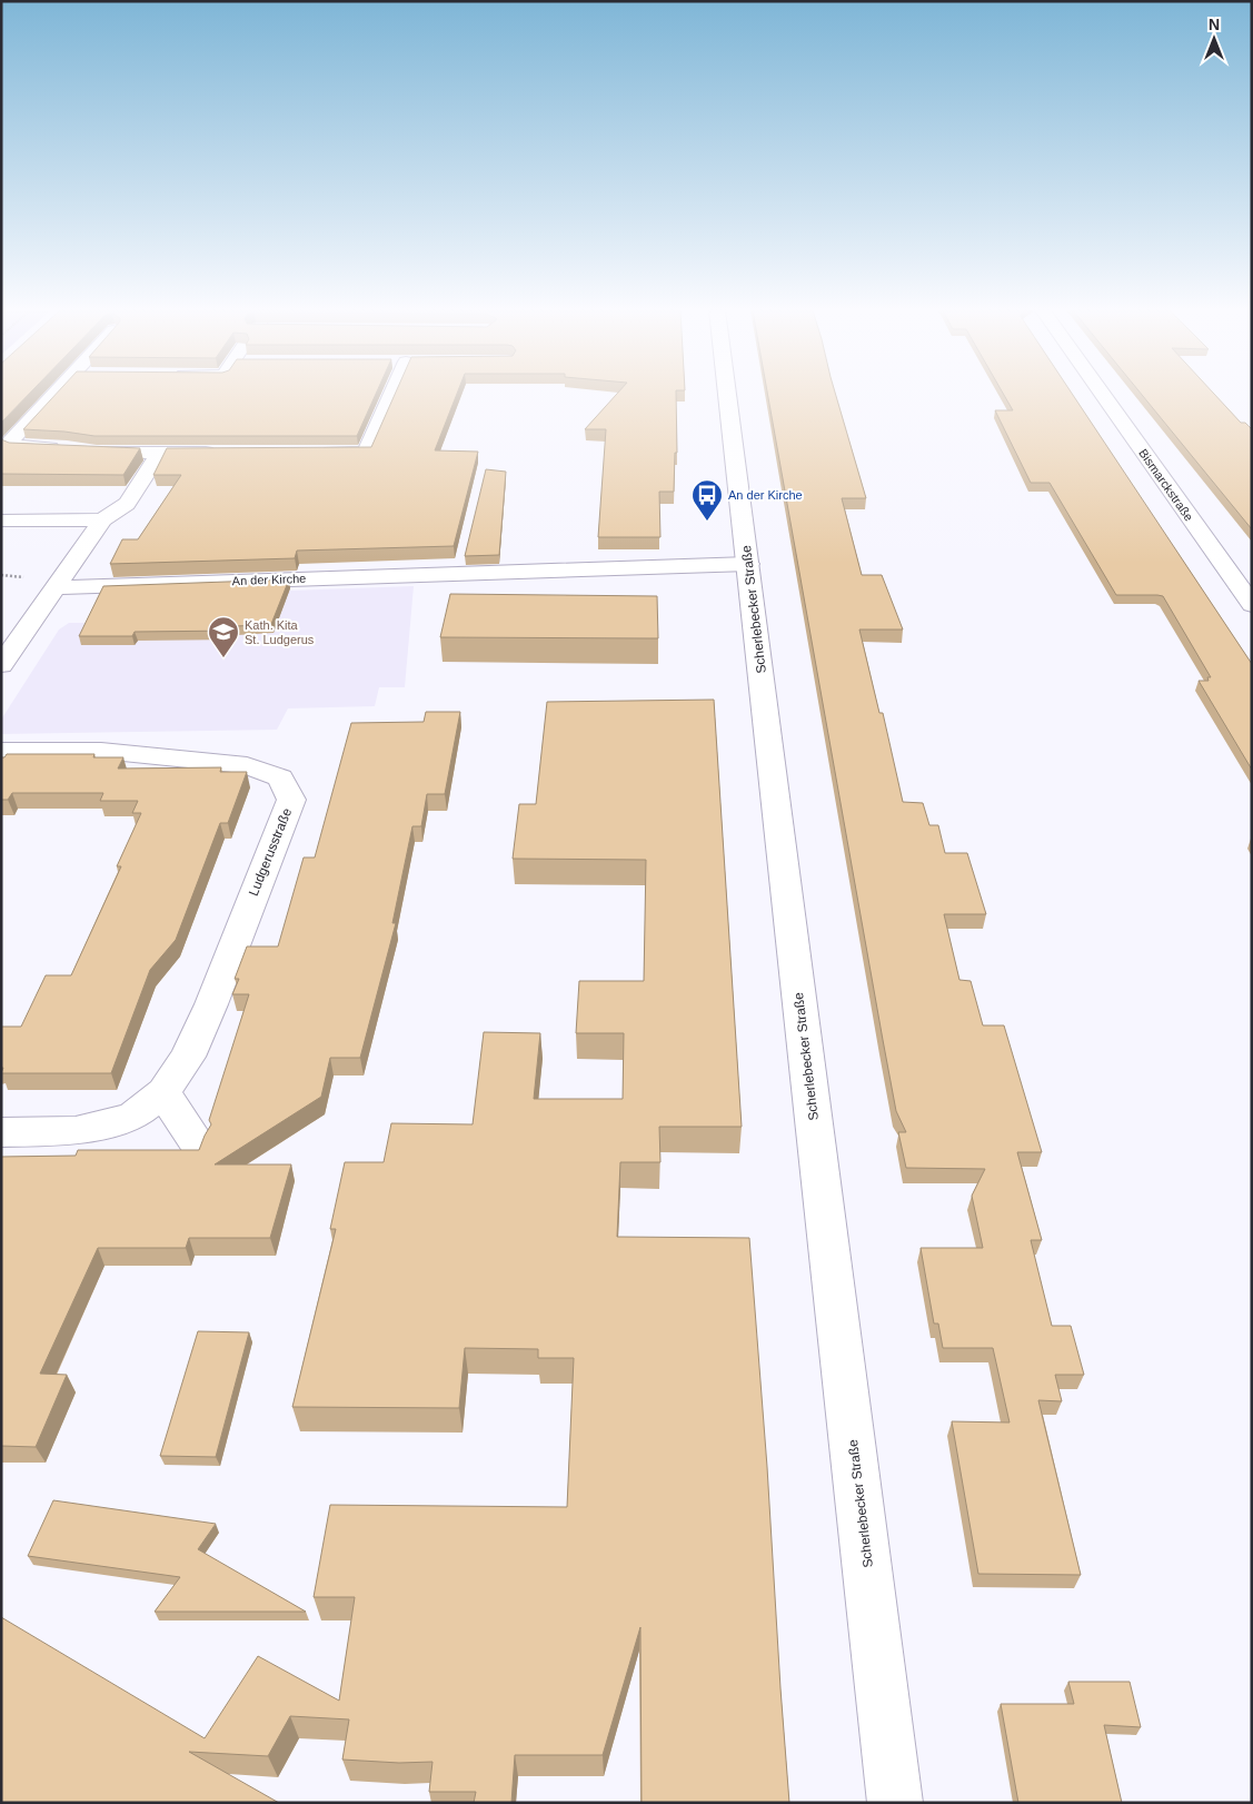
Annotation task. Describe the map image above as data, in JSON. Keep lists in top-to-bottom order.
{
  "streets": {
    "street": [
      "Bismarckstraße",
      "An der Kirche",
      "Scherlebecker Straße",
      "Ludgerusstraße"
    ]
  },
  "crossings": [
    ["An der Kirche", "Scherlebecker Straße"]
  ],
  "places": {
    "bus stop": ["An der Kirche"],
    "school or university": ["Kath. Kita St. Ludgerus"]
  },
  "north": "top"
}
